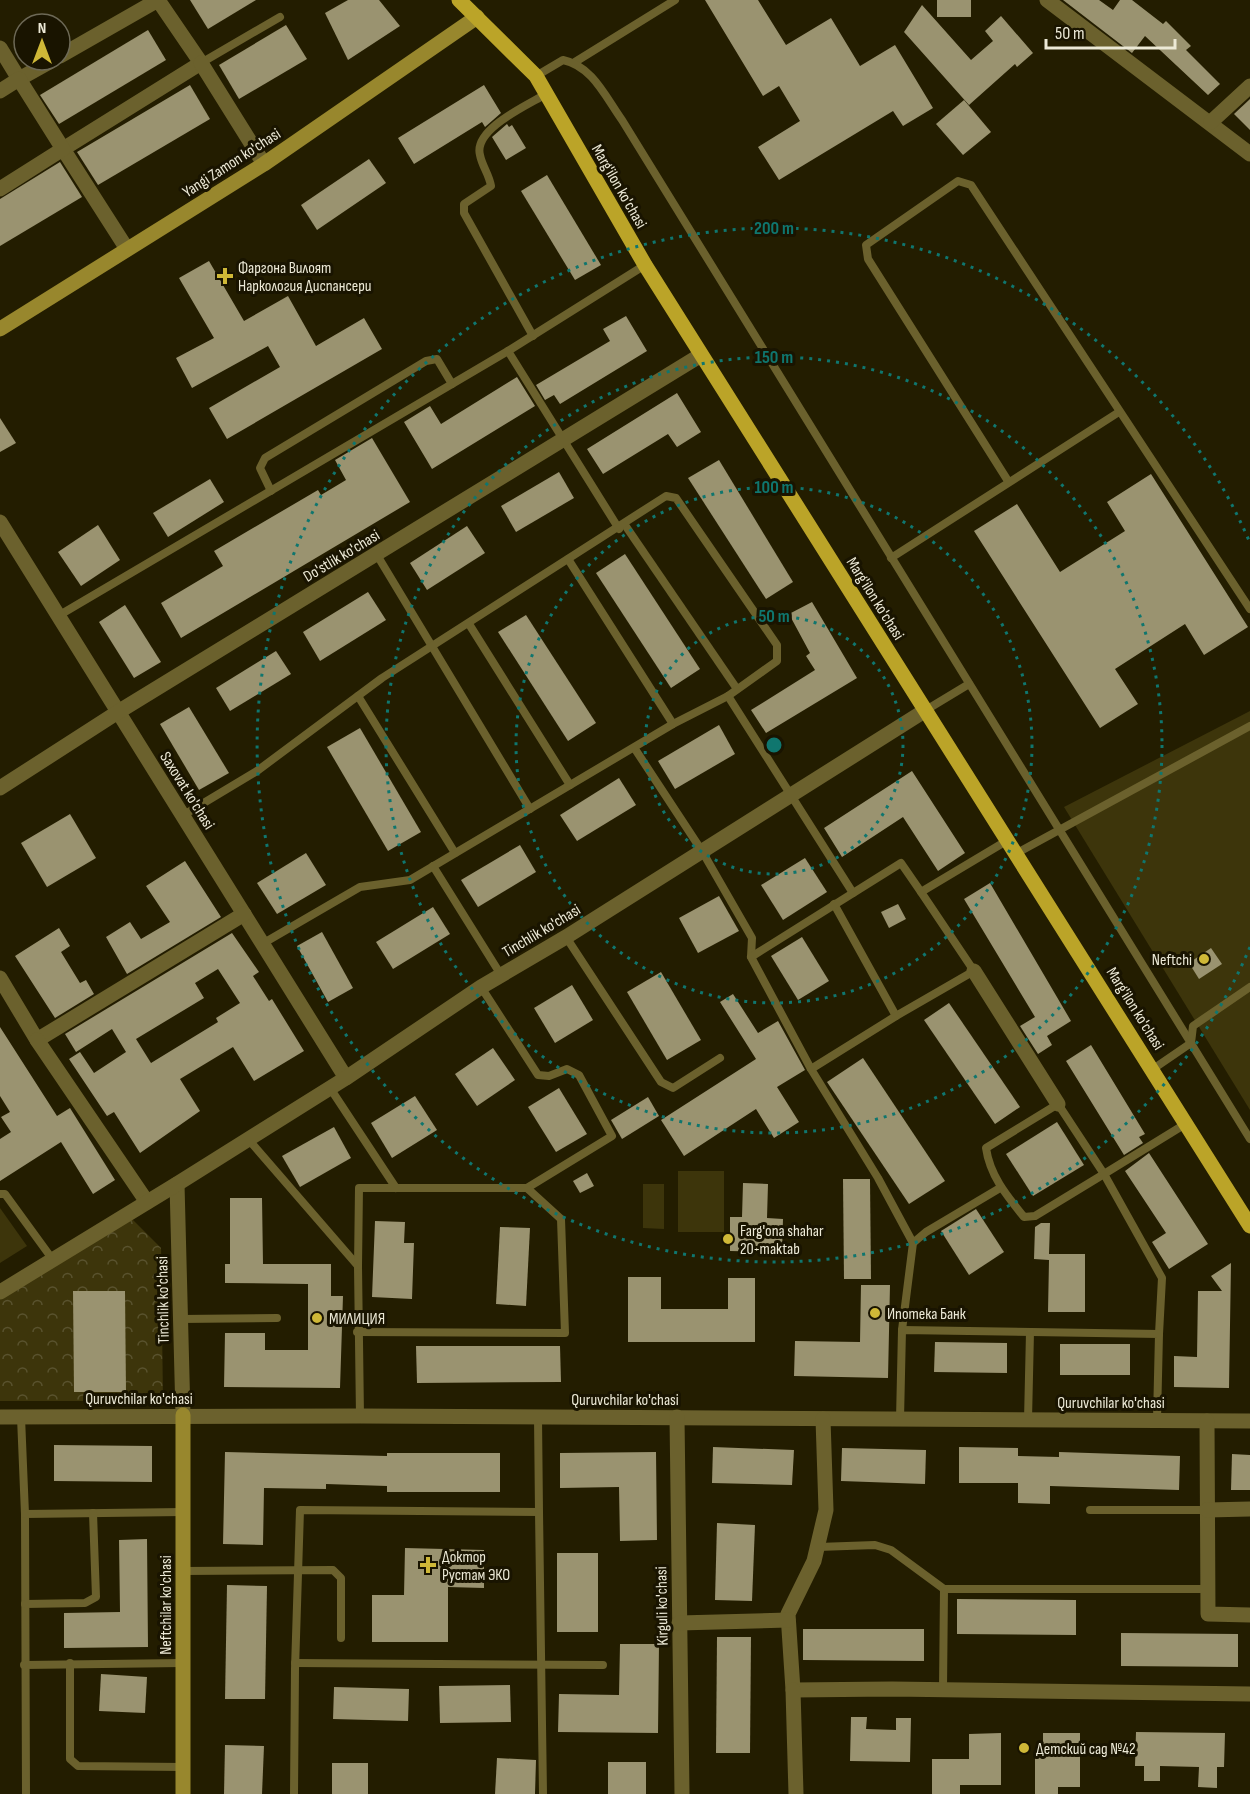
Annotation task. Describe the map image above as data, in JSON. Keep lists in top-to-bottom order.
{
  "streets": {
    "main road": ["Marg'ilon ko'chasi"],
    "street": [
      "Yangi Zamon ko'chasi",
      "Do'stlik ko'chasi",
      "Saxovat ko'chasi",
      "Tinchlik ko'chasi",
      "Quruvchilar ko'chasi",
      "Neftchilar ko'chasi",
      "Kirguli ko'chasi"
    ]
  },
  "crossings": [
    ["Yangi Zamon ko'chasi", "Marg'ilon ko'chasi"],
    ["Marg'ilon ko'chasi", "Do'stlik ko'chasi"],
    ["Marg'ilon ko'chasi", "Tinchlik ko'chasi"],
    ["Do'stlik ko'chasi", "Saxovat ko'chasi"],
    ["Saxovat ko'chasi", "Tinchlik ko'chasi"],
    ["Tinchlik ko'chasi", "Quruvchilar ko'chasi"],
    ["Tinchlik ko'chasi", "Neftchilar ko'chasi"],
    ["Quruvchilar ko'chasi", "Neftchilar ko'chasi"],
    ["Quruvchilar ko'chasi", "Kirguli ko'chasi"]
  ],
  "places": {
    "health": ["Фаргона Вилоят Наркология Диспансери", "Доктор Рустам ЭКО"],
    "other": [
      "Neftchi",
      "Farg'ona shahar 20-maktab",
      "Ипотека Банк",
      "МИЛИЦИЯ",
      "Детский сад №42"
    ]
  },
  "scale_bar": "50 m",
  "north": "top",
  "rings": [
    "200 m",
    "150 m",
    "100 m",
    "50 m"
  ]
}
